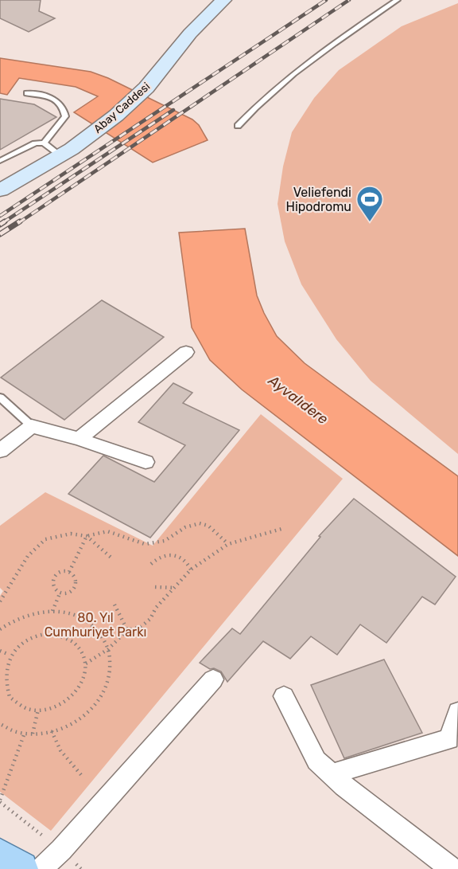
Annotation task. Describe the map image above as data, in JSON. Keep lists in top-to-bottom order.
{
  "streets": {
    "main road": ["Abay Caddesi"]
  },
  "water": ["Ayvalıdere"],
  "parks": ["80. Yıl Cumhuriyet Parkı"],
  "places": {
    "sports": ["Veliefendi Hipodromu"]
  }
}
